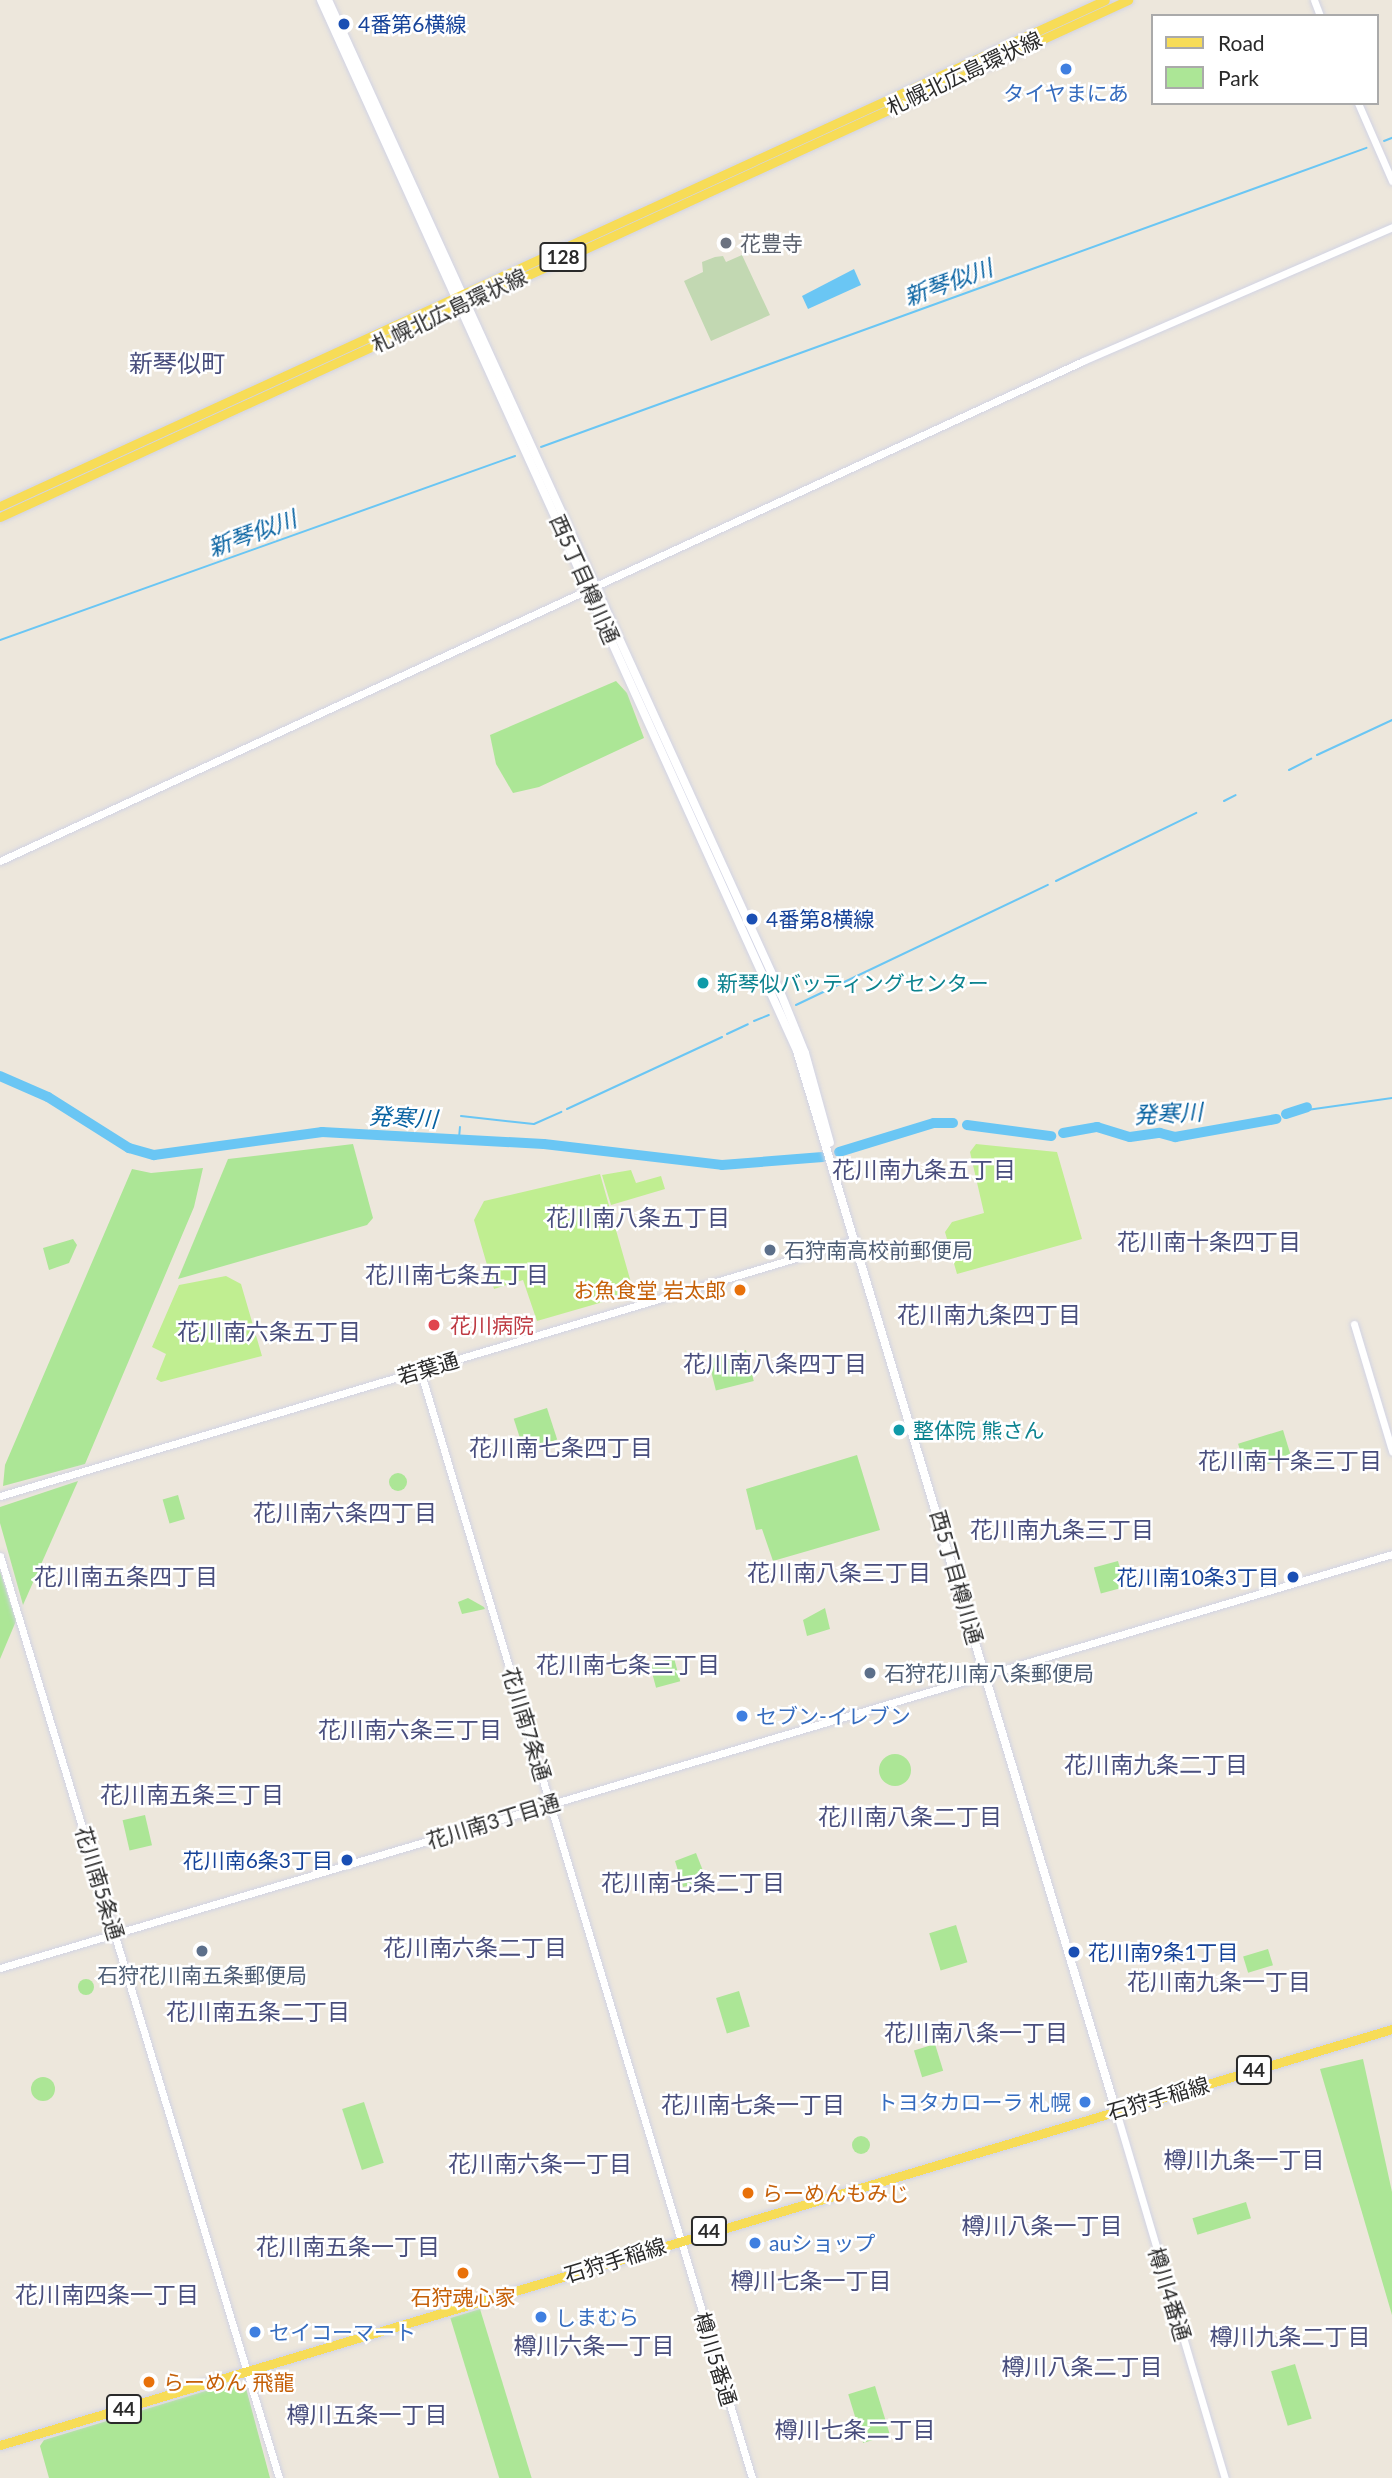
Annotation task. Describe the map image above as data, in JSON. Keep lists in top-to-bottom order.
{
  "streets": {
    "main road": [
      "札幌北広島環状線",
      "128",
      "西5丁目樽川通",
      "44",
      "石狩手稲線"
    ],
    "street": [
      "若葉通",
      "花川南7条通",
      "花川南3丁目通",
      "花川南5条通",
      "樽川4番通",
      "樽川5番通"
    ]
  },
  "crossings": [
    ["札幌北広島環状線", "西5丁目樽川通"],
    ["西5丁目樽川通", "若葉通"],
    ["西5丁目樽川通", "花川南3丁目通"],
    ["西5丁目樽川通", "石狩手稲線"],
    ["西5丁目樽川通", "樽川4番通"],
    ["若葉通", "花川南7条通"],
    ["花川南7条通", "花川南3丁目通"],
    ["花川南7条通", "石狩手稲線"],
    ["花川南7条通", "樽川5番通"],
    ["花川南3丁目通", "花川南5条通"],
    ["花川南5条通", "石狩手稲線"],
    ["石狩手稲線", "樽川4番通"],
    ["石狩手稲線", "樽川5番通"]
  ],
  "districts": [
    "新琴似町",
    "花川南九条五丁目",
    "花川南八条五丁目",
    "花川南十条四丁目",
    "花川南七条五丁目",
    "花川南九条四丁目",
    "花川南六条五丁目",
    "花川南八条四丁目",
    "花川南七条四丁目",
    "花川南十条三丁目",
    "花川南六条四丁目",
    "花川南九条三丁目",
    "花川南八条三丁目",
    "花川南五条四丁目",
    "花川南七条三丁目",
    "花川南六条三丁目",
    "花川南九条二丁目",
    "花川南五条三丁目",
    "花川南八条二丁目",
    "花川南七条二丁目",
    "花川南六条二丁目",
    "花川南九条一丁目",
    "花川南五条二丁目",
    "花川南八条一丁目",
    "花川南七条一丁目",
    "樽川九条一丁目",
    "花川南六条一丁目",
    "樽川八条一丁目",
    "花川南五条一丁目",
    "樽川七条一丁目",
    "花川南四条一丁目",
    "樽川九条二丁目",
    "樽川六条一丁目",
    "樽川八条二丁目",
    "樽川五条一丁目",
    "樽川七条二丁目"
  ],
  "water": ["新琴似川", "発寒川"],
  "places": [
    "4番第6横線",
    "タイヤまにあ",
    "花豊寺",
    "4番第8横線",
    "新琴似バッティングセンター",
    "石狩南高校前郵便局",
    "お魚食堂 岩太郎",
    "花川病院",
    "整体院 熊さん",
    "花川南10条3丁目",
    "石狩花川南八条郵便局",
    "セブン-イレブン",
    "花川南6条3丁目",
    "石狩花川南五条郵便局",
    "花川南9条1丁目",
    "トヨタカローラ 札幌",
    "らーめんもみじ",
    "auショップ",
    "石狩魂心家",
    "しまむら",
    "セイコーマート",
    "らーめん 飛龍"
  ],
  "legend": ["Road", "Park"]
}
